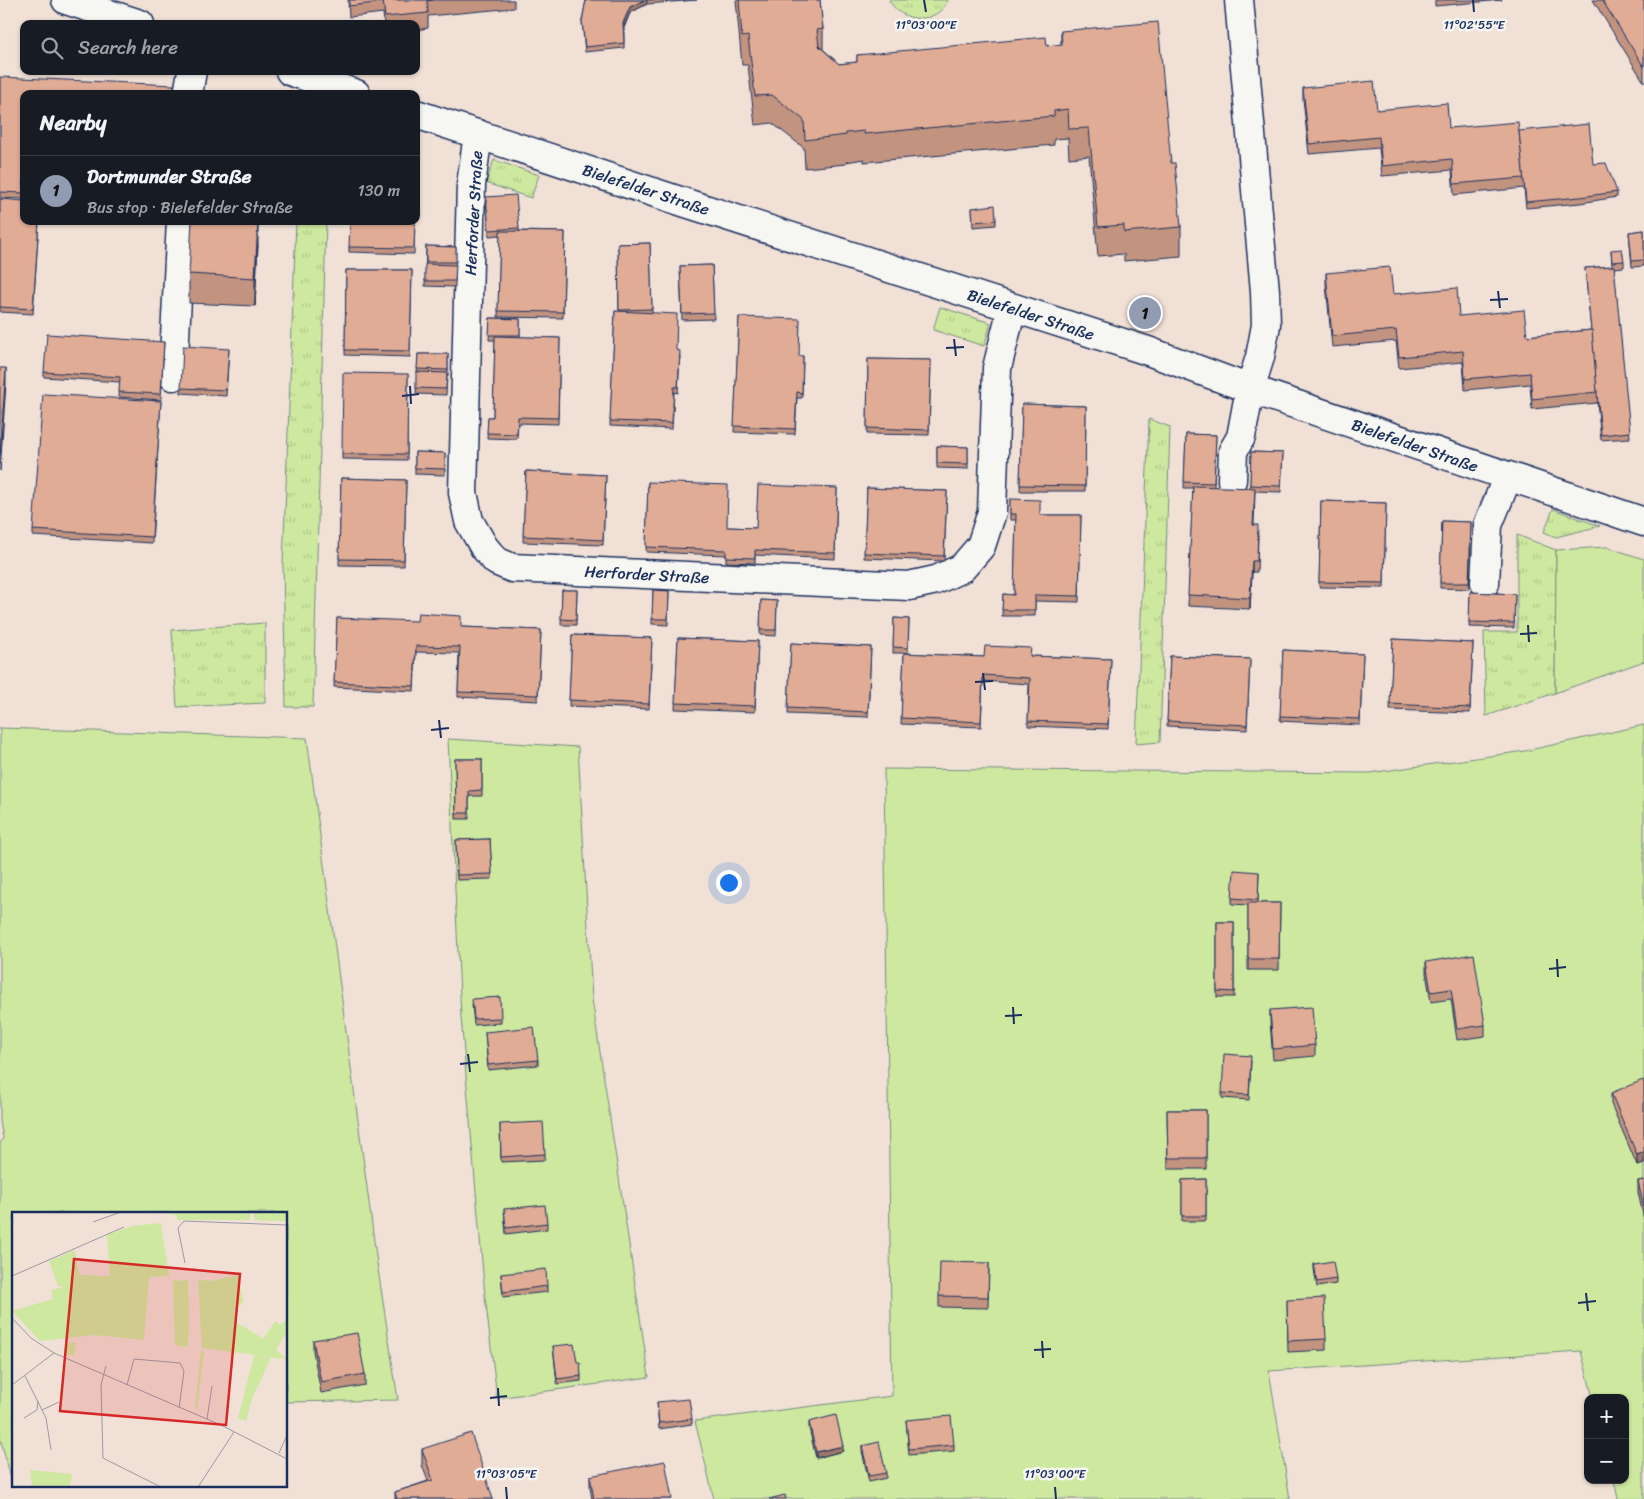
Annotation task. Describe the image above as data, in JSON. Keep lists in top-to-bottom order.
{
  "streets": {
    "street": ["Bielefelder Straße", "Herforder Straße"]
  },
  "crossings": [
    ["Bielefelder Straße", "Herforder Straße"]
  ],
  "page": {
    "search": "Search here",
    "heading": "Nearby",
    "list": [
      {
        "mark": "1",
        "name": "Dortmunder Straße",
        "note": "Bus stop · Bielefelder Straße",
        "value": "130 m"
      }
    ],
    "pins": "1",
    "map_buttons": ["+", "−"]
  },
  "coordinates": ["11°03'00\"E", "11°02'55\"E", "11°03'05\"E"]
}
